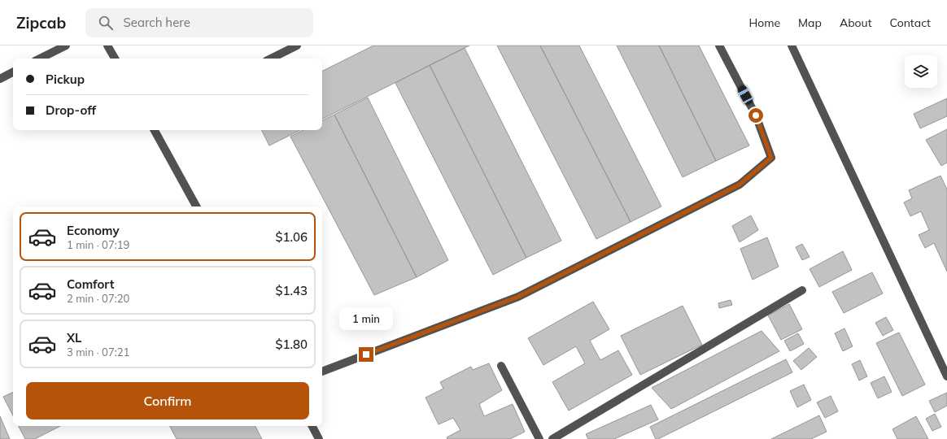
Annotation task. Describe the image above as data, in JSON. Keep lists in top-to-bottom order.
{
  "page": {
    "header": "Zipcab",
    "search": "Search here",
    "nav": [
      "Home",
      "Map",
      "About",
      "Contact"
    ],
    "banner": ["Pickup", "Drop-off"],
    "list": [
      {
        "name": "Economy",
        "note": "1 min · 07:19",
        "value": "$1.06"
      },
      {
        "name": "Comfort",
        "note": "2 min · 07:20",
        "value": "$1.43"
      },
      {
        "name": "XL",
        "note": "3 min · 07:21",
        "value": "$1.80"
      }
    ],
    "bubble": "1 min",
    "buttons": "Confirm"
  }
}
